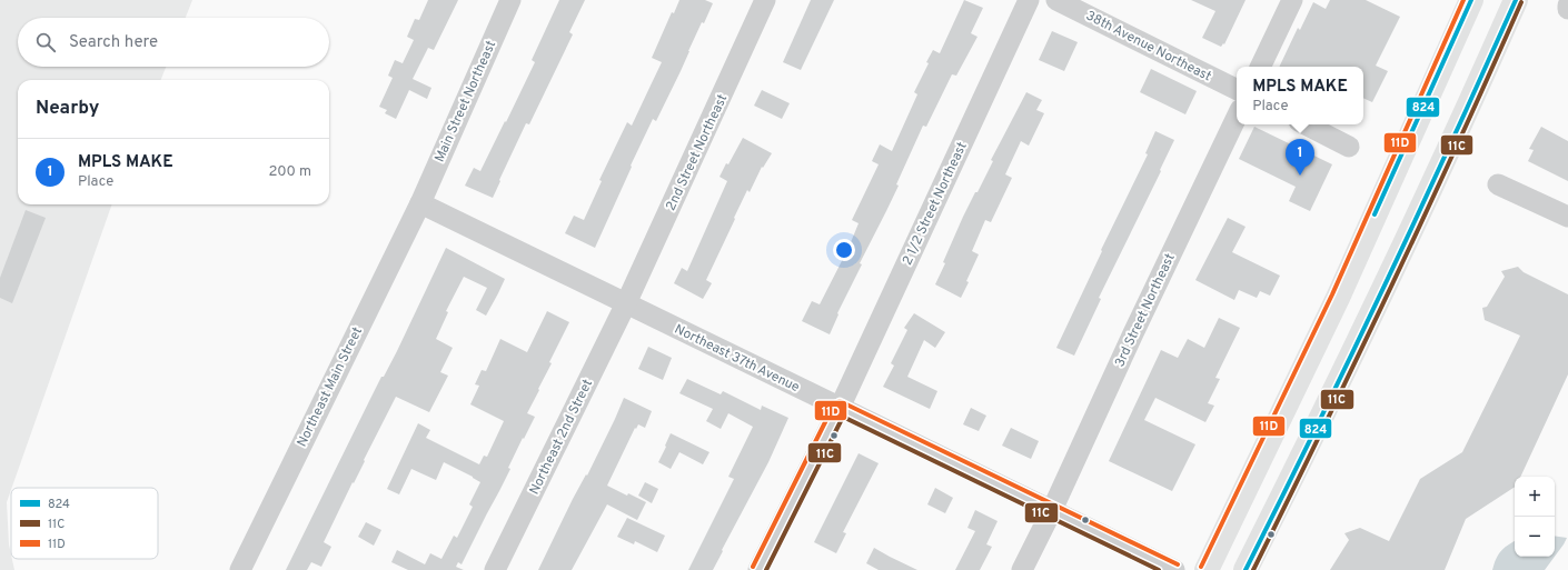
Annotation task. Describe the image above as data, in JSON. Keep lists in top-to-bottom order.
{
  "streets": {
    "street": [
      "38th Avenue Northeast",
      "Main Street Northeast",
      "2nd Street Northeast",
      "2 1/2 Street Northeast",
      "3rd Street Northeast",
      "Northeast 37th Avenue",
      "Northeast Main Street",
      "Northeast 2nd Street"
    ]
  },
  "crossings": [
    ["Main Street Northeast", "Northeast 37th Avenue"],
    ["Main Street Northeast", "Northeast Main Street"],
    ["2nd Street Northeast", "Northeast 37th Avenue"],
    ["2nd Street Northeast", "Northeast 2nd Street"],
    ["2 1/2 Street Northeast", "Northeast 37th Avenue"],
    ["3rd Street Northeast", "Northeast 37th Avenue"],
    ["Northeast 37th Avenue", "Northeast Main Street"],
    ["Northeast 37th Avenue", "Northeast 2nd Street"]
  ],
  "lines": ["transit line 824", "transit line 11D", "transit line 11C"],
  "legend": ["824", "11C", "11D"],
  "page": {
    "search": "Search here",
    "popup": ["MPLS MAKE", "Place"],
    "heading": "Nearby",
    "list": [
      {
        "mark": "1",
        "name": "MPLS MAKE",
        "note": "Place",
        "value": "200 m"
      }
    ],
    "pins": "1",
    "map_buttons": ["+", "−"]
  }
}
